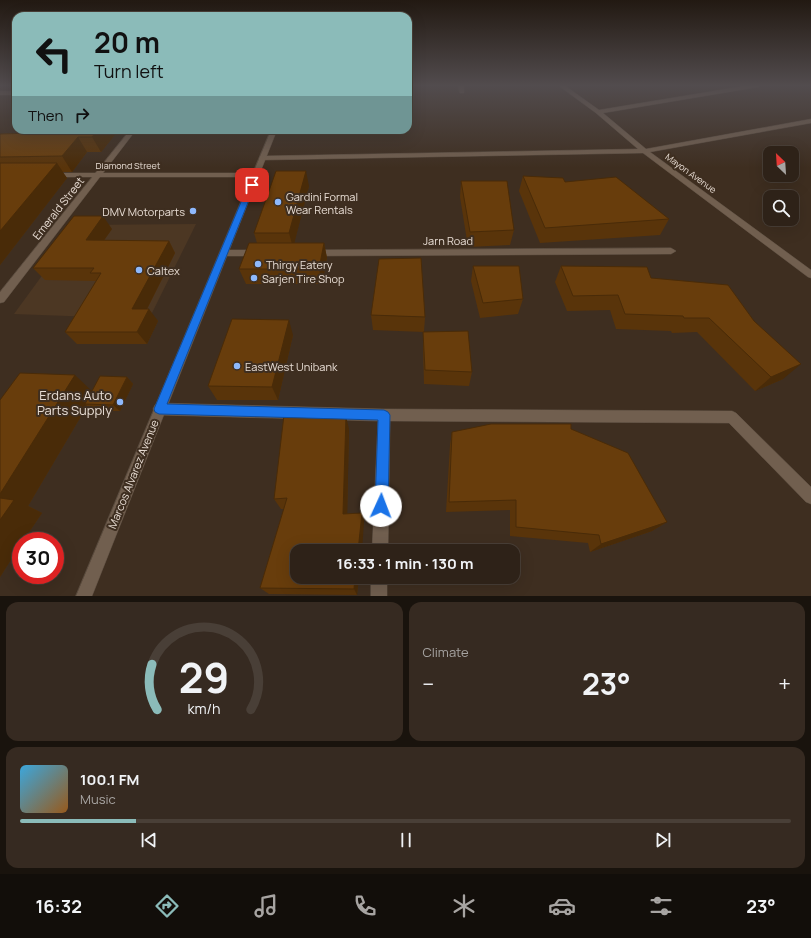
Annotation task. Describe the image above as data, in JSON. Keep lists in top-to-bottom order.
{
  "streets": {
    "street": [
      "Diamond Street",
      "Mayon Avenue",
      "Emerald Street",
      "Jarn Road",
      "Marcos Alvarez Avenue"
    ]
  },
  "crossings": [
    ["Diamond Street", "Emerald Street"],
    ["Diamond Street", "Marcos Alvarez Avenue"]
  ],
  "places": [
    "Gardini Formal Wear Rentals",
    "DMV Motorparts",
    "Thirgy Eatery",
    "Caltex",
    "Sarjen Tire Shop",
    "EastWest Unibank",
    "Erdans Auto Parts Supply"
  ],
  "north": "top left",
  "page": {
    "turn": ["20 m", "Turn left"],
    "then": "Then",
    "limit": "30",
    "trip": "16:33 · 1 min · 130 m",
    "tile": "Climate",
    "heat": ["−", "23°", "+"],
    "song": ["100.1 FM", "Music"],
    "tabs": ["16:32", "23°"],
    "gauge": ["29", "km/h"]
  }
}
